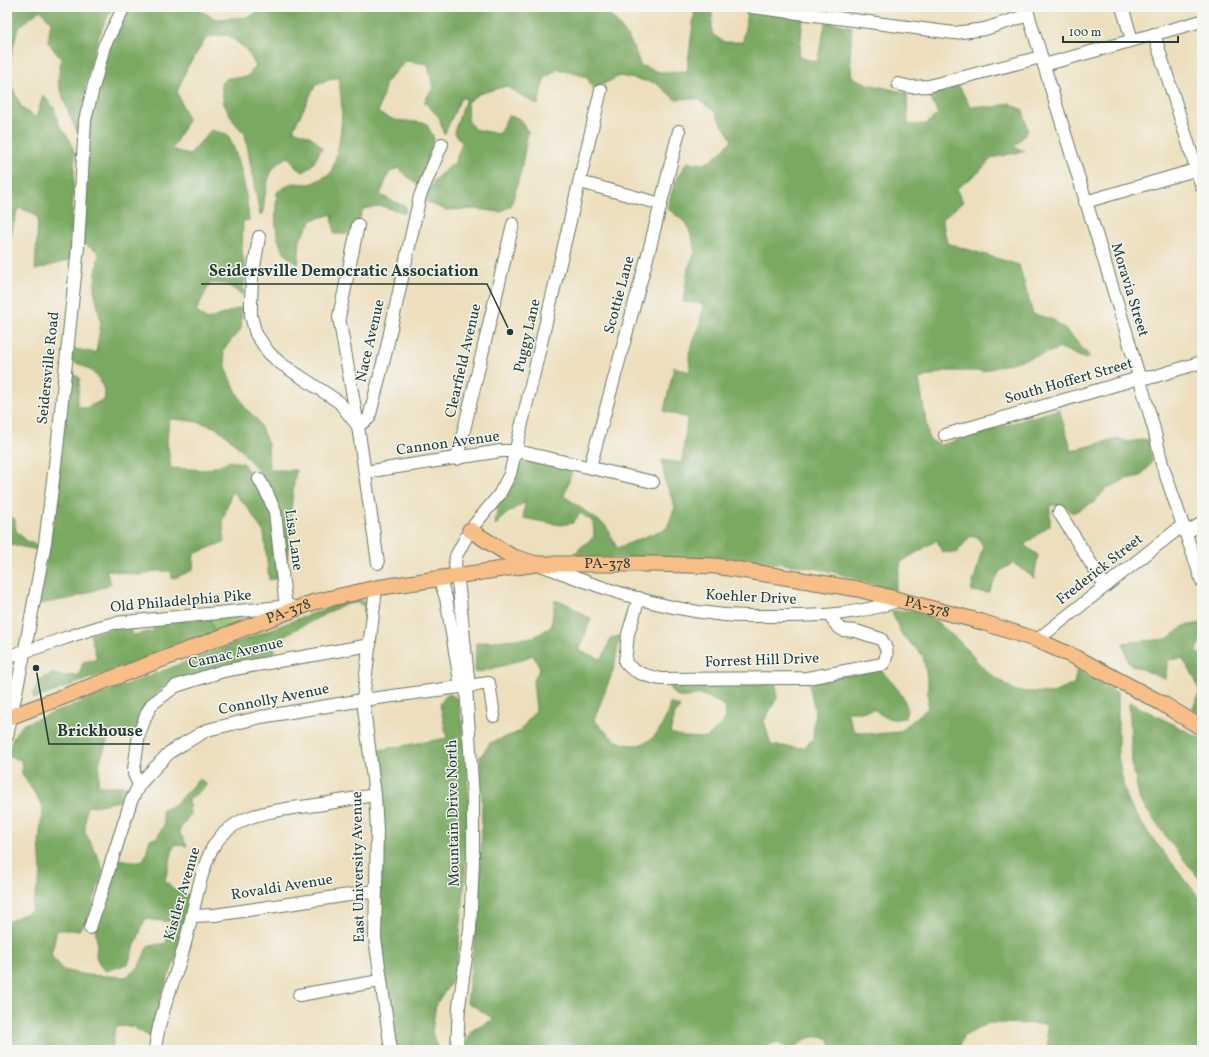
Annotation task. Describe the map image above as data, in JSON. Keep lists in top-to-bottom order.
{
  "streets": {
    "main road": ["PA-378"],
    "street": [
      "Moravia Street",
      "Scottie Lane",
      "Puggy Lane",
      "Nace Avenue",
      "Clearfield Avenue",
      "Seidersville Road",
      "South Hoffert Street",
      "Cannon Avenue",
      "Lisa Lane",
      "Frederick Street",
      "Koehler Drive",
      "Old Philadelphia Pike",
      "Camac Avenue",
      "Forrest Hill Drive",
      "Connolly Avenue",
      "Mountain Drive North",
      "East University Avenue",
      "Rovaldi Avenue",
      "Kistler Avenue"
    ]
  },
  "crossings": [
    ["Moravia Street", "South Hoffert Street"],
    ["Moravia Street", "Frederick Street"],
    ["Scottie Lane", "Cannon Avenue"],
    ["Puggy Lane", "Cannon Avenue"],
    ["Puggy Lane", "PA-378"],
    ["Puggy Lane", "Mountain Drive North"],
    ["Clearfield Avenue", "Cannon Avenue"],
    ["Seidersville Road", "PA-378"],
    ["Seidersville Road", "Old Philadelphia Pike"],
    ["Lisa Lane", "Old Philadelphia Pike"],
    ["PA-378", "Frederick Street"],
    ["PA-378", "Koehler Drive"],
    ["PA-378", "Old Philadelphia Pike"],
    ["PA-378", "Mountain Drive North"],
    ["PA-378", "East University Avenue"],
    ["Koehler Drive", "Forrest Hill Drive"],
    ["Camac Avenue", "Connolly Avenue"],
    ["Camac Avenue", "East University Avenue"],
    ["Connolly Avenue", "Mountain Drive North"],
    ["Connolly Avenue", "East University Avenue"],
    ["East University Avenue", "Rovaldi Avenue"],
    ["East University Avenue", "Kistler Avenue"],
    ["Rovaldi Avenue", "Kistler Avenue"]
  ],
  "places": ["Seidersville Democratic Association", "Brickhouse"],
  "scale_bar": "100 m"
}
